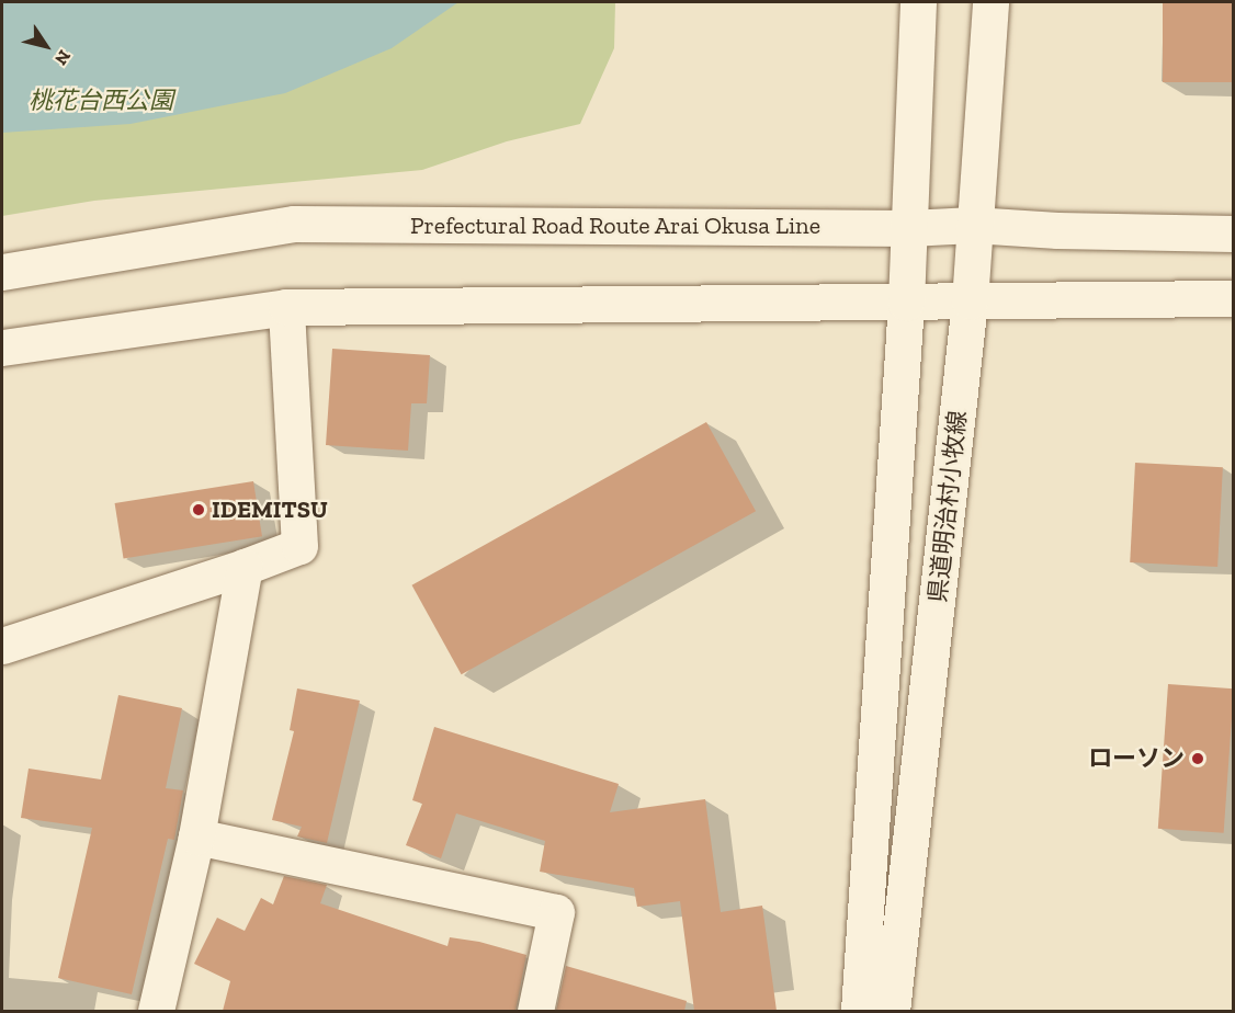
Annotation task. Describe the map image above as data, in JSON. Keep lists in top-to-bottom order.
{
  "streets": {
    "main road": ["Prefectural Road Route Arai Okusa Line", "県道明治村小牧線"]
  },
  "crossings": [
    ["Prefectural Road Route Arai Okusa Line", "県道明治村小牧線"]
  ],
  "parks": ["桃花台西公園"],
  "places": ["IDEMITSU", "ローソン"],
  "north": "bottom right"
}
